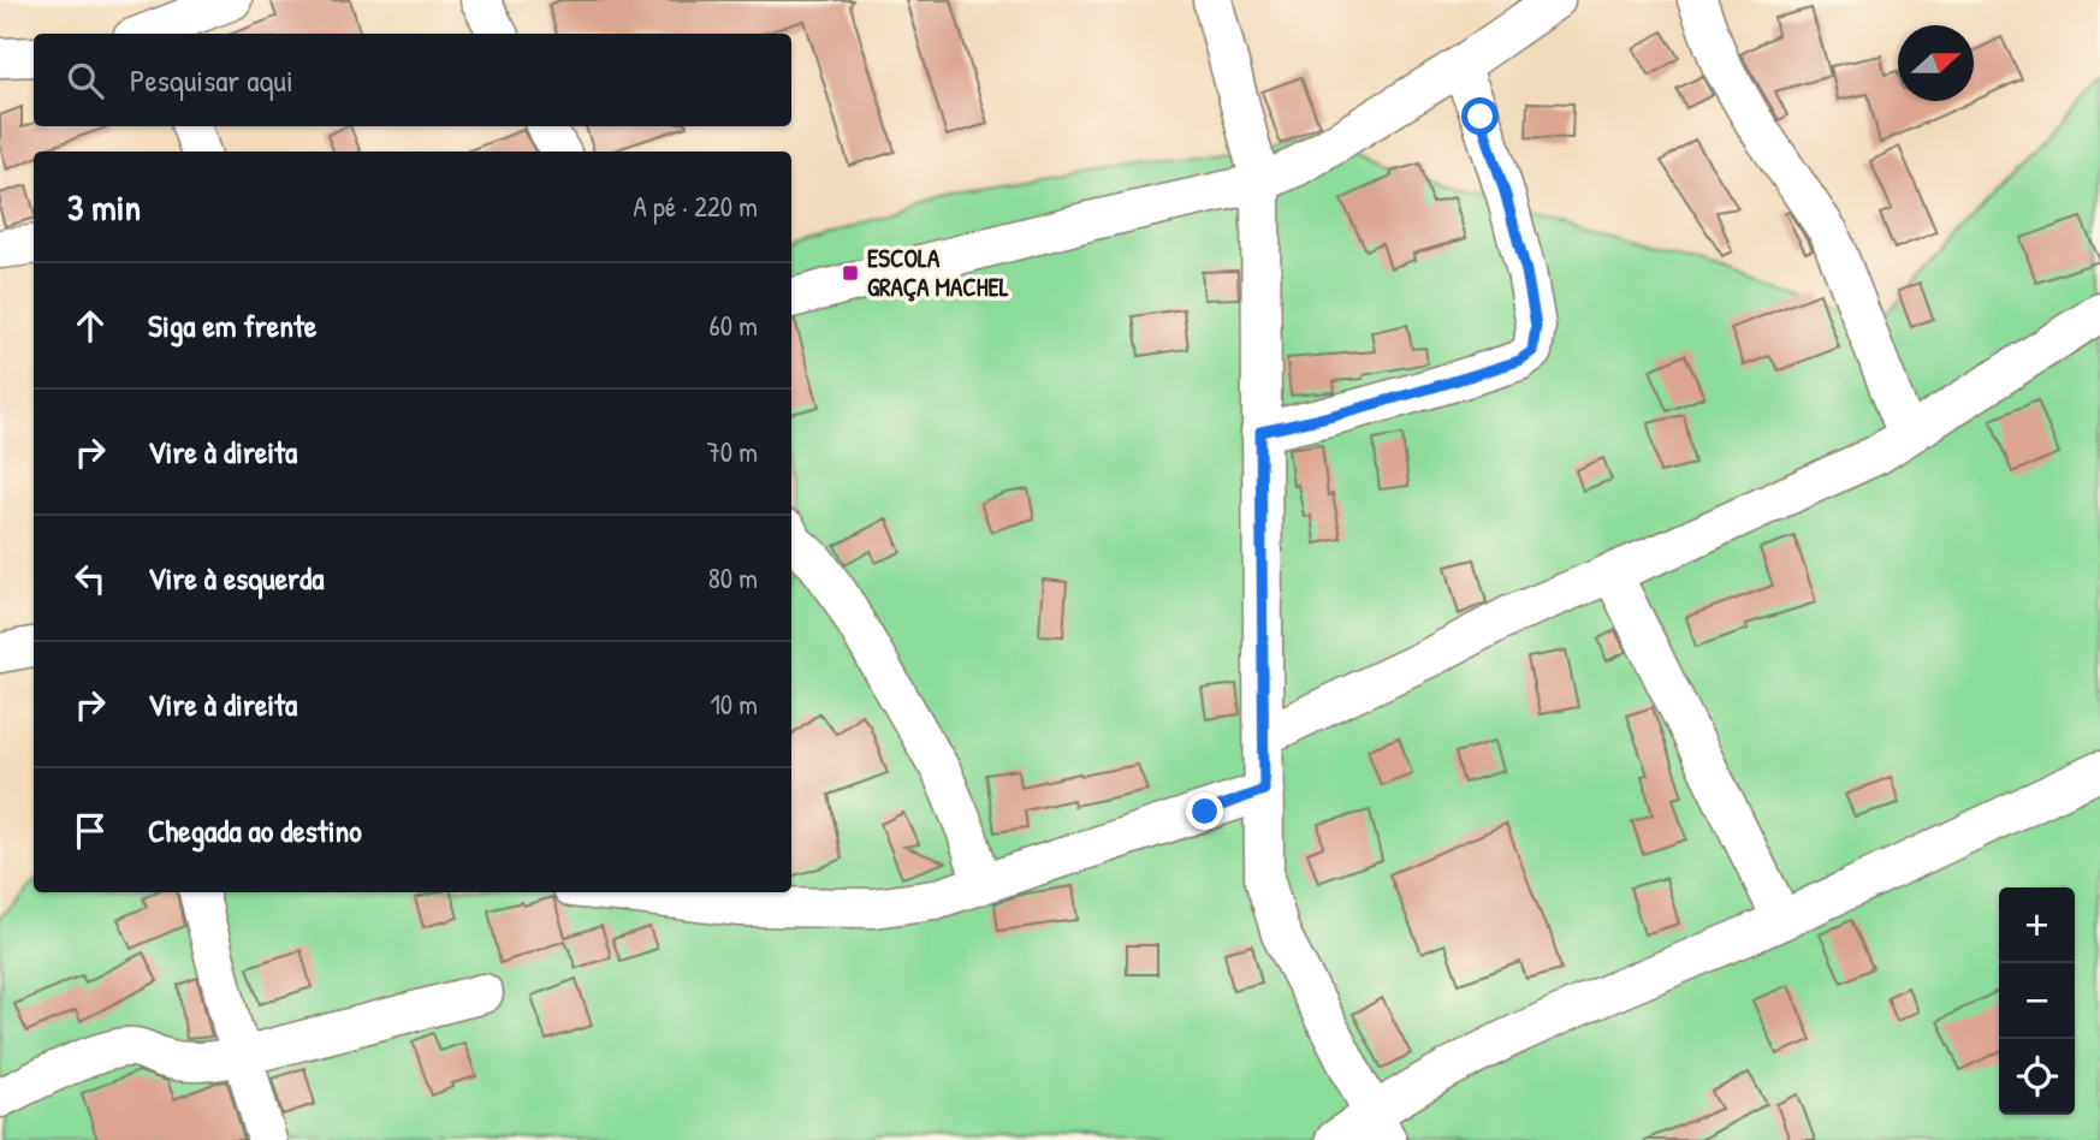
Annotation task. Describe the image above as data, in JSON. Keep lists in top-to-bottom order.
{
  "places": {
    "transit": ["ESCOLA GRAÇA MACHEL"]
  },
  "north": "right",
  "page": {
    "search": "Pesquisar aqui",
    "heading": ["3 min", "A pé · 220 m"],
    "list": [
      ["Siga em frente", "60 m"],
      ["Vire à direita", "70 m"],
      ["Vire à esquerda", "80 m"],
      ["Vire à direita", "10 m"],
      "Chegada ao destino"
    ],
    "map_buttons": ["+", "−"]
  }
}
